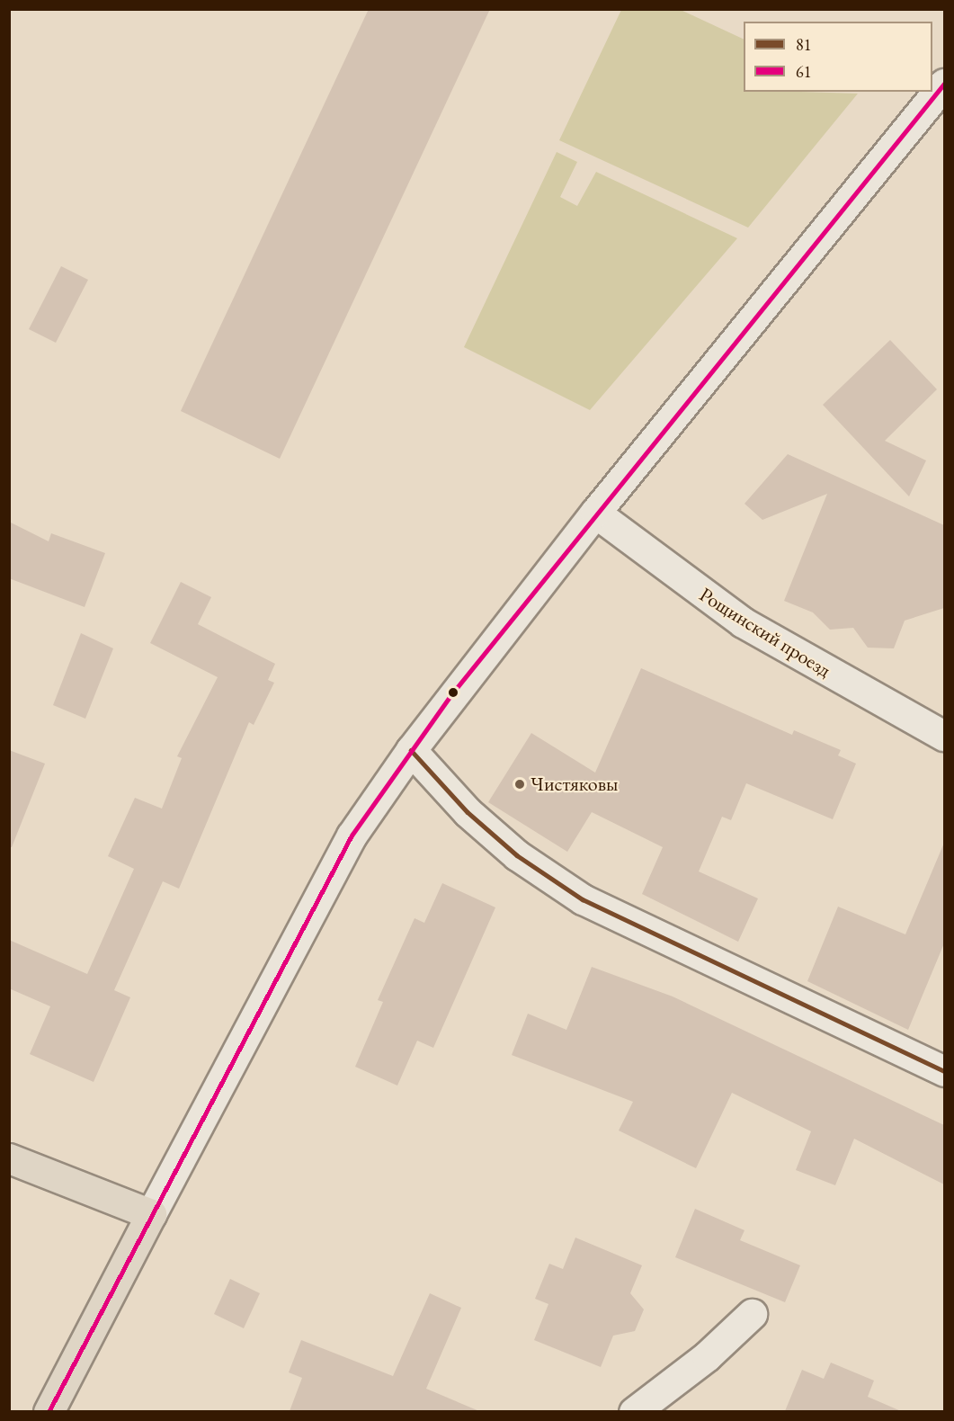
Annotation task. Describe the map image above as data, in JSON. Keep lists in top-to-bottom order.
{
  "streets": {
    "street": ["Рощинский проезд"]
  },
  "places": ["Чистяковы"],
  "lines": ["transit line 61", "transit line 81"],
  "legend": ["81", "61"]
}
